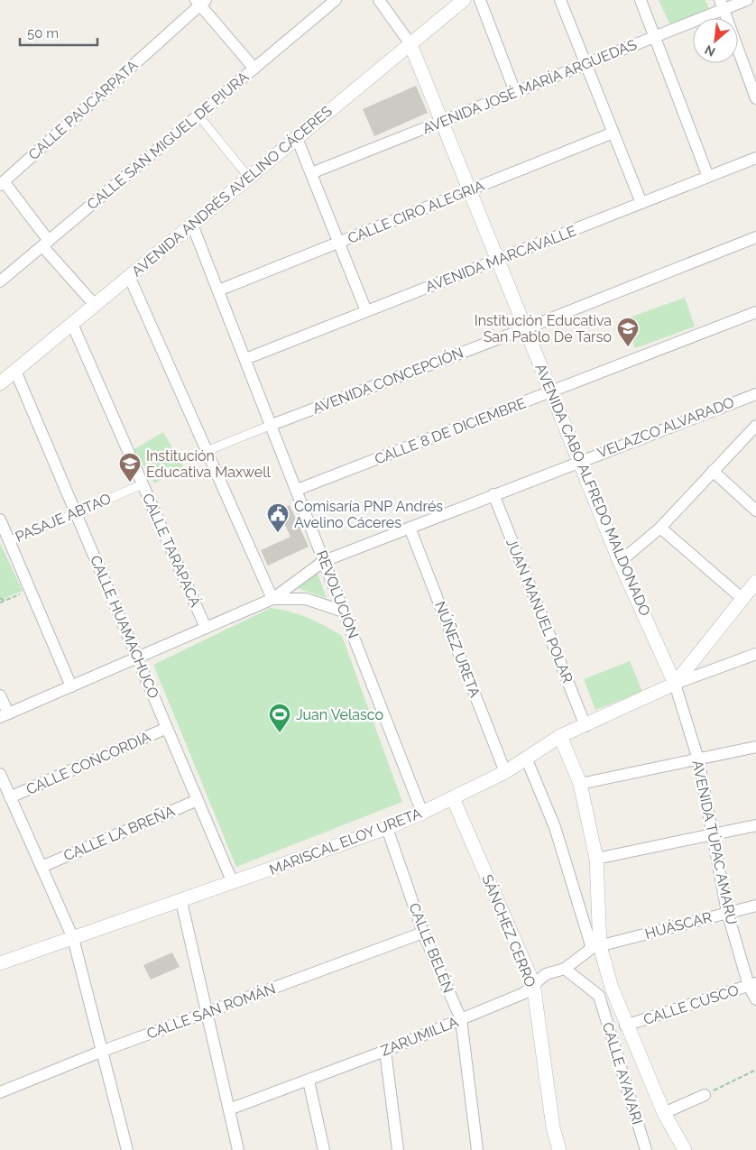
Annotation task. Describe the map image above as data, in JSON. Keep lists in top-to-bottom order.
{
  "streets": {
    "street": [
      "AVENIDA JOSÉ MARÍA ARGUEDAS",
      "CALLE PAUCARPATA",
      "CALLE SAN MIGUEL DE PIURA",
      "AVENIDA ANDRÉS AVELINO CÁCERES",
      "CALLE CIRO ALEGRIA",
      "AVENIDA MARCAVALLE",
      "AVENIDA CONCEPCIÓN",
      "VELAZCO ALVARADO",
      "CALLE 8 DE DICIEMBRE",
      "AVENIDA CABO ALFREDO MALDONADO",
      "PASAJE ABTAO",
      "CALLE TARAPACÁ",
      "REVOLUCIÓN",
      "JUAN MANUEL POLAR",
      "CALLE HUAMACHUCO",
      "NÚÑEZ URETA",
      "CALLE CONCORDIA",
      "CALLE LA BREÑA",
      "MARISCAL ELOY URETA",
      "AVENIDA TÚPAC AMARU",
      "HUÁSCAR",
      "SÁNCHEZ CERRO",
      "CALLE BELÉN",
      "CALLE CUSCO",
      "CALLE SAN ROMÁN",
      "ZARUMILLA",
      "CALLE AYAVARI"
    ]
  },
  "crossings": [
    ["AVENIDA JOSÉ MARÍA ARGUEDAS", "AVENIDA CABO ALFREDO MALDONADO"],
    ["AVENIDA ANDRÉS AVELINO CÁCERES", "AVENIDA CABO ALFREDO MALDONADO"],
    ["AVENIDA ANDRÉS AVELINO CÁCERES", "CALLE TARAPACÁ"],
    ["AVENIDA ANDRÉS AVELINO CÁCERES", "REVOLUCIÓN"],
    ["AVENIDA ANDRÉS AVELINO CÁCERES", "CALLE HUAMACHUCO"],
    ["CALLE CIRO ALEGRIA", "AVENIDA CABO ALFREDO MALDONADO"],
    ["CALLE CIRO ALEGRIA", "REVOLUCIÓN"],
    ["AVENIDA MARCAVALLE", "AVENIDA CABO ALFREDO MALDONADO"],
    ["AVENIDA MARCAVALLE", "REVOLUCIÓN"],
    ["AVENIDA CONCEPCIÓN", "AVENIDA CABO ALFREDO MALDONADO"],
    ["AVENIDA CONCEPCIÓN", "REVOLUCIÓN"],
    ["VELAZCO ALVARADO", "AVENIDA CABO ALFREDO MALDONADO"],
    ["VELAZCO ALVARADO", "REVOLUCIÓN"],
    ["VELAZCO ALVARADO", "JUAN MANUEL POLAR"],
    ["VELAZCO ALVARADO", "NÚÑEZ URETA"],
    ["CALLE 8 DE DICIEMBRE", "AVENIDA CABO ALFREDO MALDONADO"],
    ["CALLE 8 DE DICIEMBRE", "REVOLUCIÓN"],
    ["AVENIDA CABO ALFREDO MALDONADO", "MARISCAL ELOY URETA"],
    ["AVENIDA CABO ALFREDO MALDONADO", "AVENIDA TÚPAC AMARU"],
    ["PASAJE ABTAO", "CALLE TARAPACÁ"],
    ["PASAJE ABTAO", "CALLE HUAMACHUCO"],
    ["REVOLUCIÓN", "MARISCAL ELOY URETA"],
    ["JUAN MANUEL POLAR", "MARISCAL ELOY URETA"],
    ["CALLE HUAMACHUCO", "CALLE CONCORDIA"],
    ["CALLE HUAMACHUCO", "CALLE LA BREÑA"],
    ["CALLE HUAMACHUCO", "MARISCAL ELOY URETA"],
    ["NÚÑEZ URETA", "MARISCAL ELOY URETA"],
    ["MARISCAL ELOY URETA", "AVENIDA TÚPAC AMARU"],
    ["MARISCAL ELOY URETA", "SÁNCHEZ CERRO"],
    ["MARISCAL ELOY URETA", "CALLE BELÉN"],
    ["AVENIDA TÚPAC AMARU", "HUÁSCAR"],
    ["AVENIDA TÚPAC AMARU", "CALLE CUSCO"],
    ["HUÁSCAR", "ZARUMILLA"],
    ["SÁNCHEZ CERRO", "ZARUMILLA"],
    ["CALLE BELÉN", "CALLE SAN ROMÁN"],
    ["CALLE BELÉN", "ZARUMILLA"]
  ],
  "places": {
    "school or university": ["Institución Educativa San Pablo De Tarso", "Institución Educativa Maxwell"],
    "public building": ["Comisaría PNP Andrés Avelino Cáceres"],
    "sports": ["Juan Velasco"]
  },
  "scale_bar": "50 m",
  "north": "bottom left"
}
